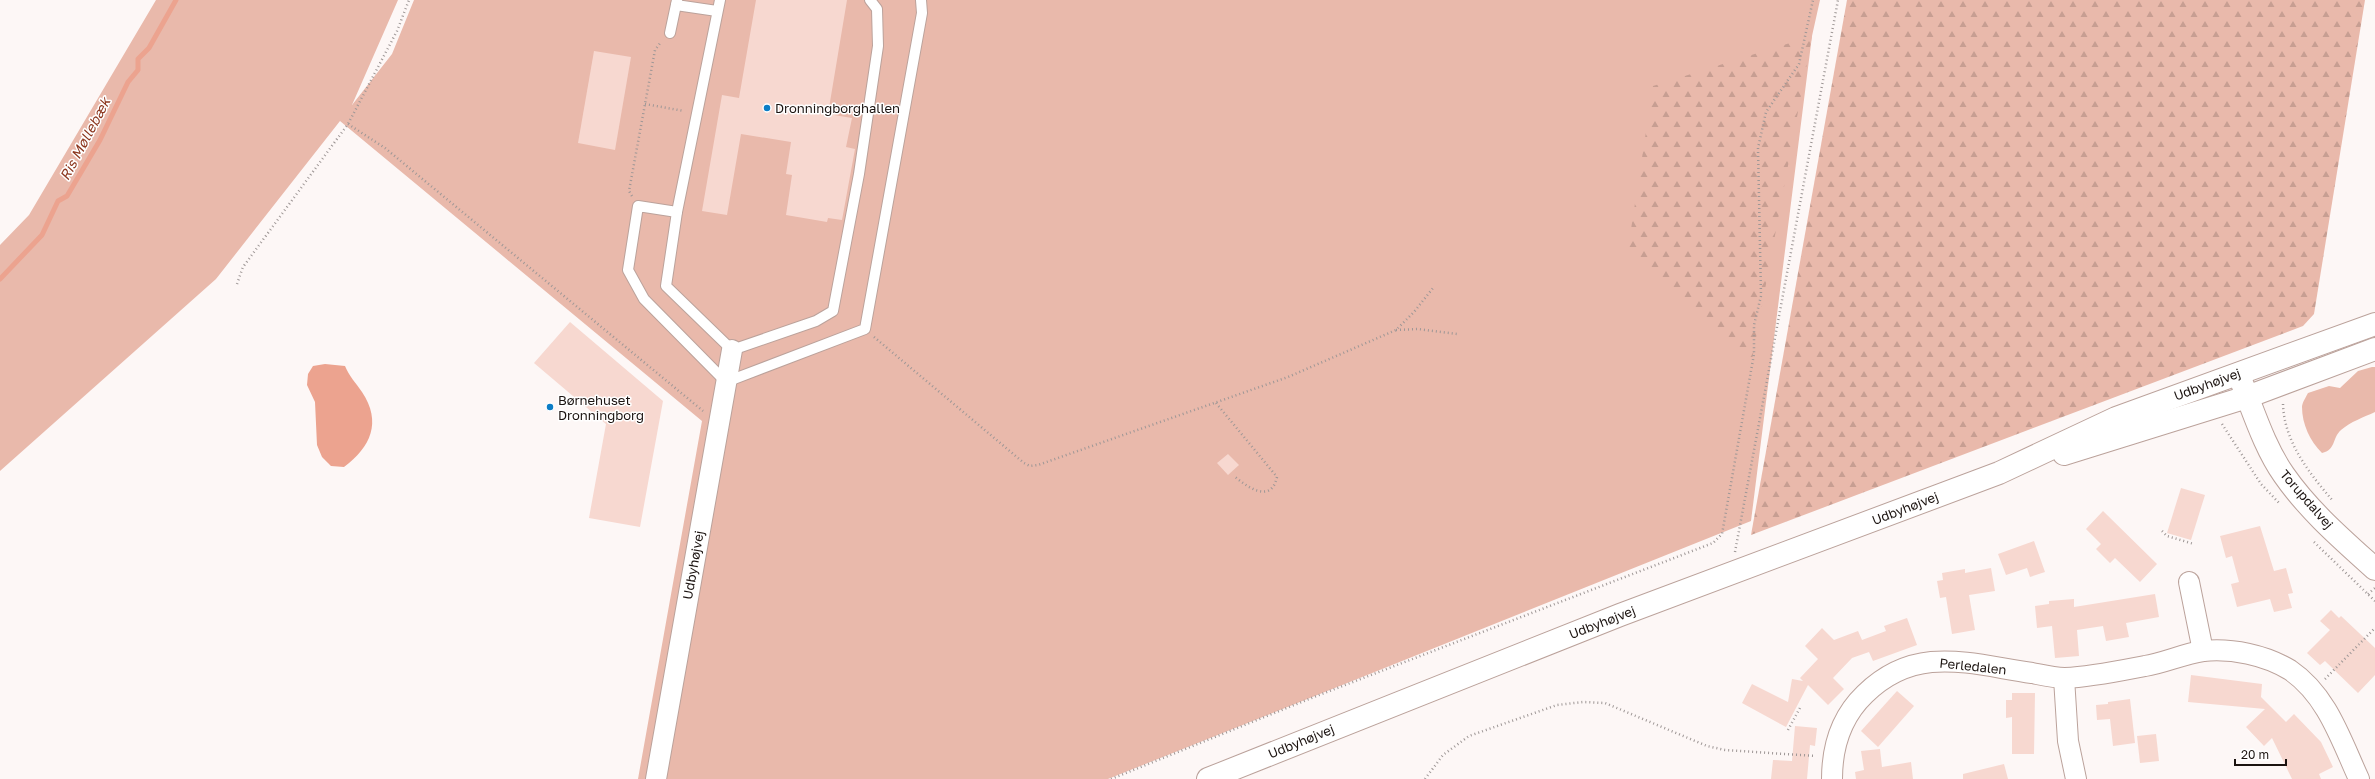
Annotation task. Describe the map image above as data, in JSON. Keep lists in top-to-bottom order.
{
  "streets": {
    "street": ["Udbyhøjvej", "Torupdalvej", "Perledalen"]
  },
  "crossings": [
    ["Udbyhøjvej", "Torupdalvej"]
  ],
  "water": ["Ris Møllebæk"],
  "places": ["Dronningborghallen", "Børnehuset Dronningborg"],
  "scale_bar": "20 m"
}
